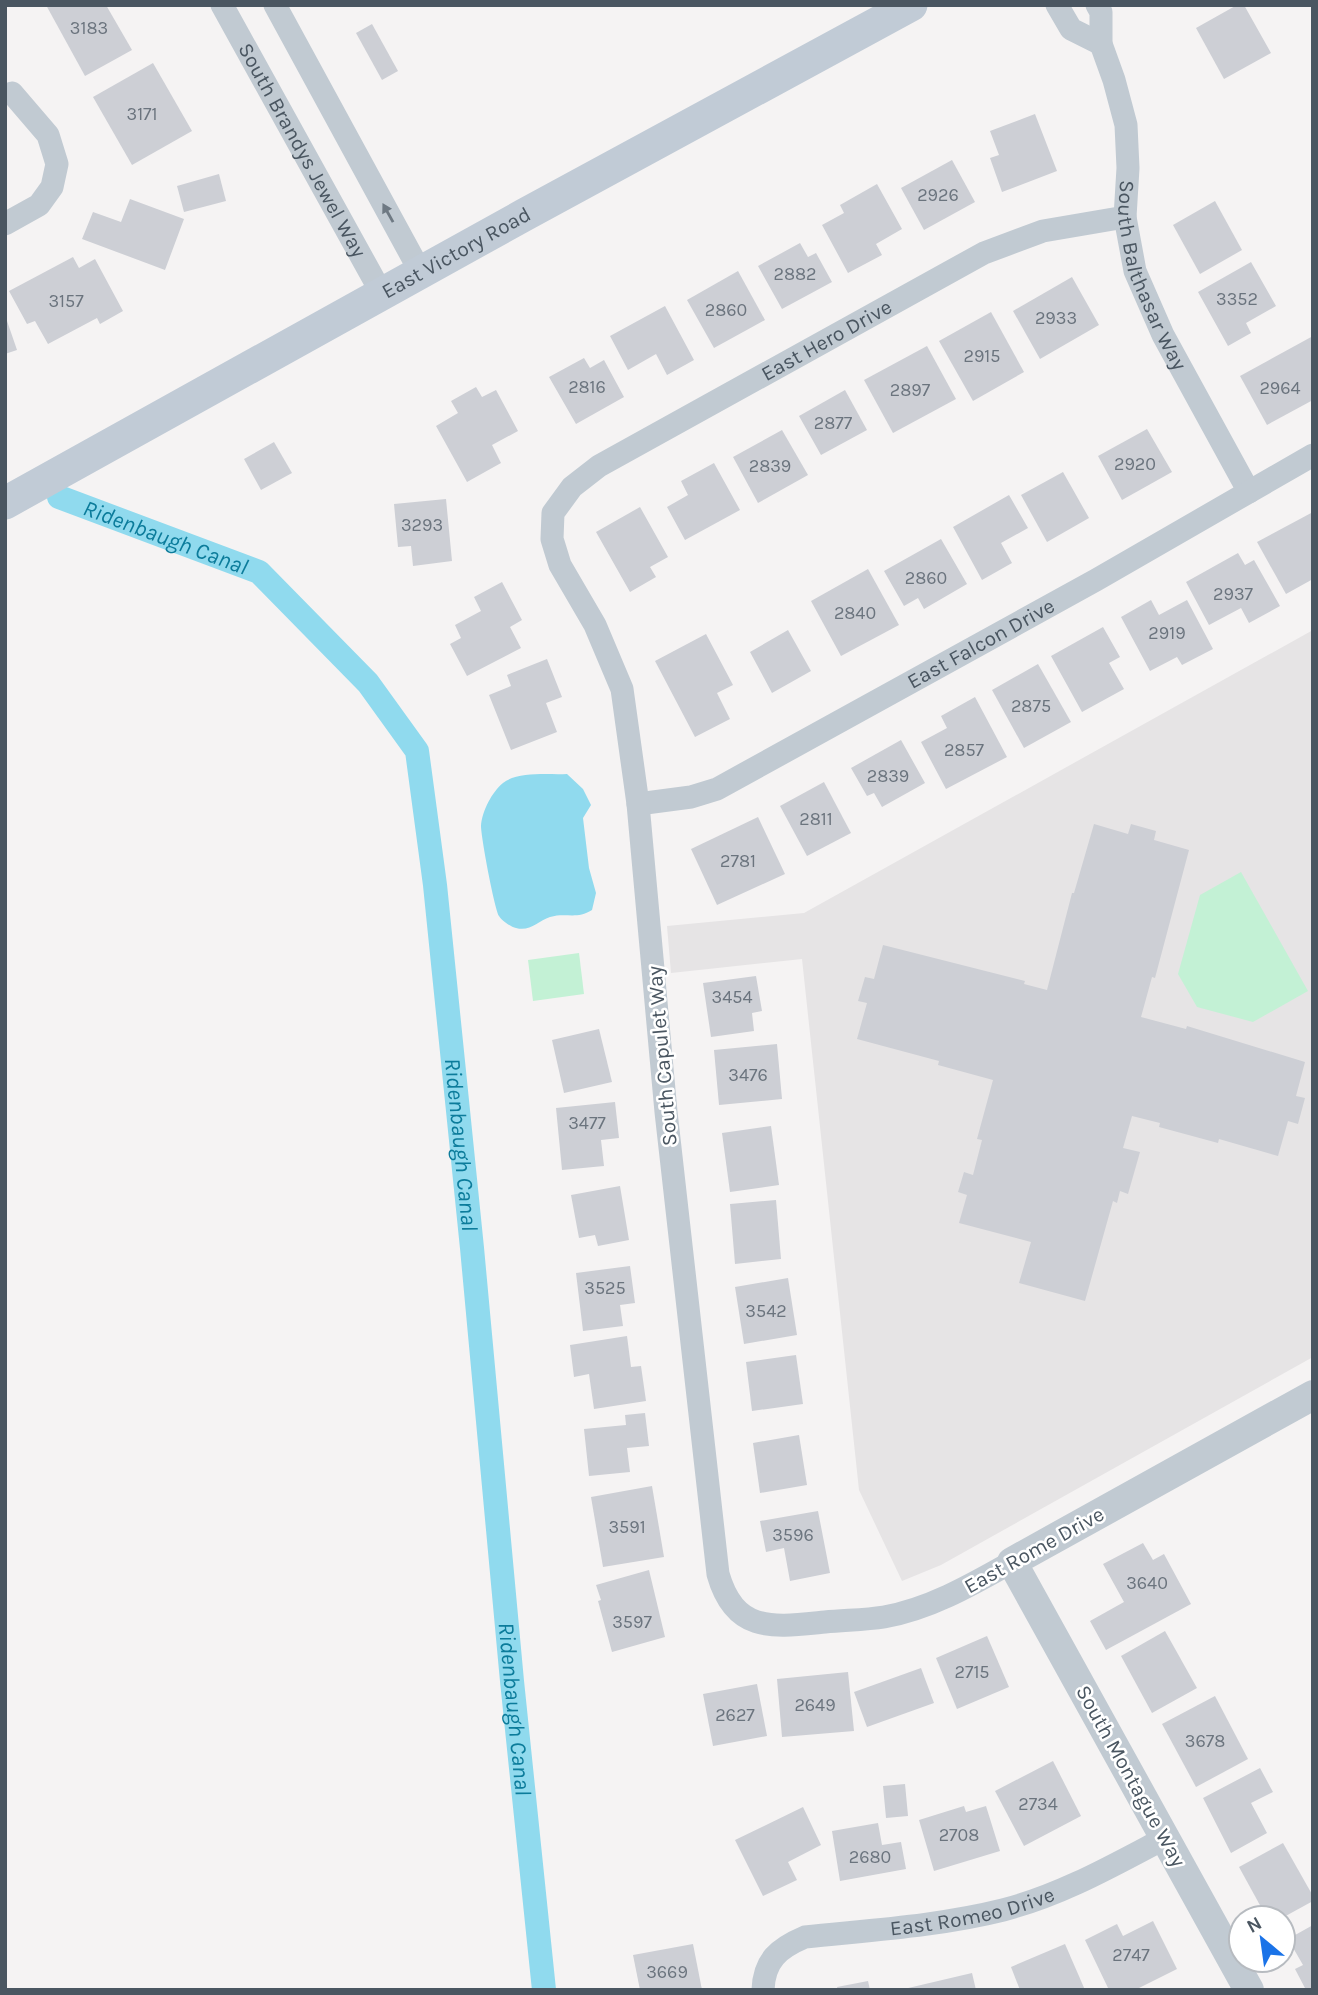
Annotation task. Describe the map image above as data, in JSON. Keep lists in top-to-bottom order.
{
  "streets": {
    "main road": ["East Victory Road"],
    "street": [
      "South Brandys Jewel Way",
      "South Balthasar Way",
      "East Hero Drive",
      "East Falcon Drive",
      "South Capulet Way",
      "East Rome Drive",
      "South Montague Way",
      "East Romeo Drive"
    ]
  },
  "crossings": [
    ["South Brandys Jewel Way", "East Victory Road"],
    ["South Balthasar Way", "East Hero Drive"],
    ["South Balthasar Way", "East Falcon Drive"],
    ["East Hero Drive", "South Capulet Way"],
    ["East Falcon Drive", "South Capulet Way"],
    ["South Capulet Way", "East Rome Drive"],
    ["East Rome Drive", "South Montague Way"],
    ["South Montague Way", "East Romeo Drive"]
  ],
  "water": ["Ridenbaugh Canal"],
  "house_numbers": [
    "3183",
    "3171",
    "2926",
    "2882",
    "3352",
    "3157",
    "2860",
    "2933",
    "2915",
    "2816",
    "2964",
    "2897",
    "2877",
    "2920",
    "2839",
    "3293",
    "2860",
    "2937",
    "2840",
    "2919",
    "2875",
    "2857",
    "2839",
    "2811",
    "2781",
    "3454",
    "3476",
    "3477",
    "3525",
    "3542",
    "3591",
    "3596",
    "3640",
    "3597",
    "2715",
    "2649",
    "2627",
    "3678",
    "2734",
    "2708",
    "2680",
    "2747",
    "3669"
  ],
  "north": "top left"
}
